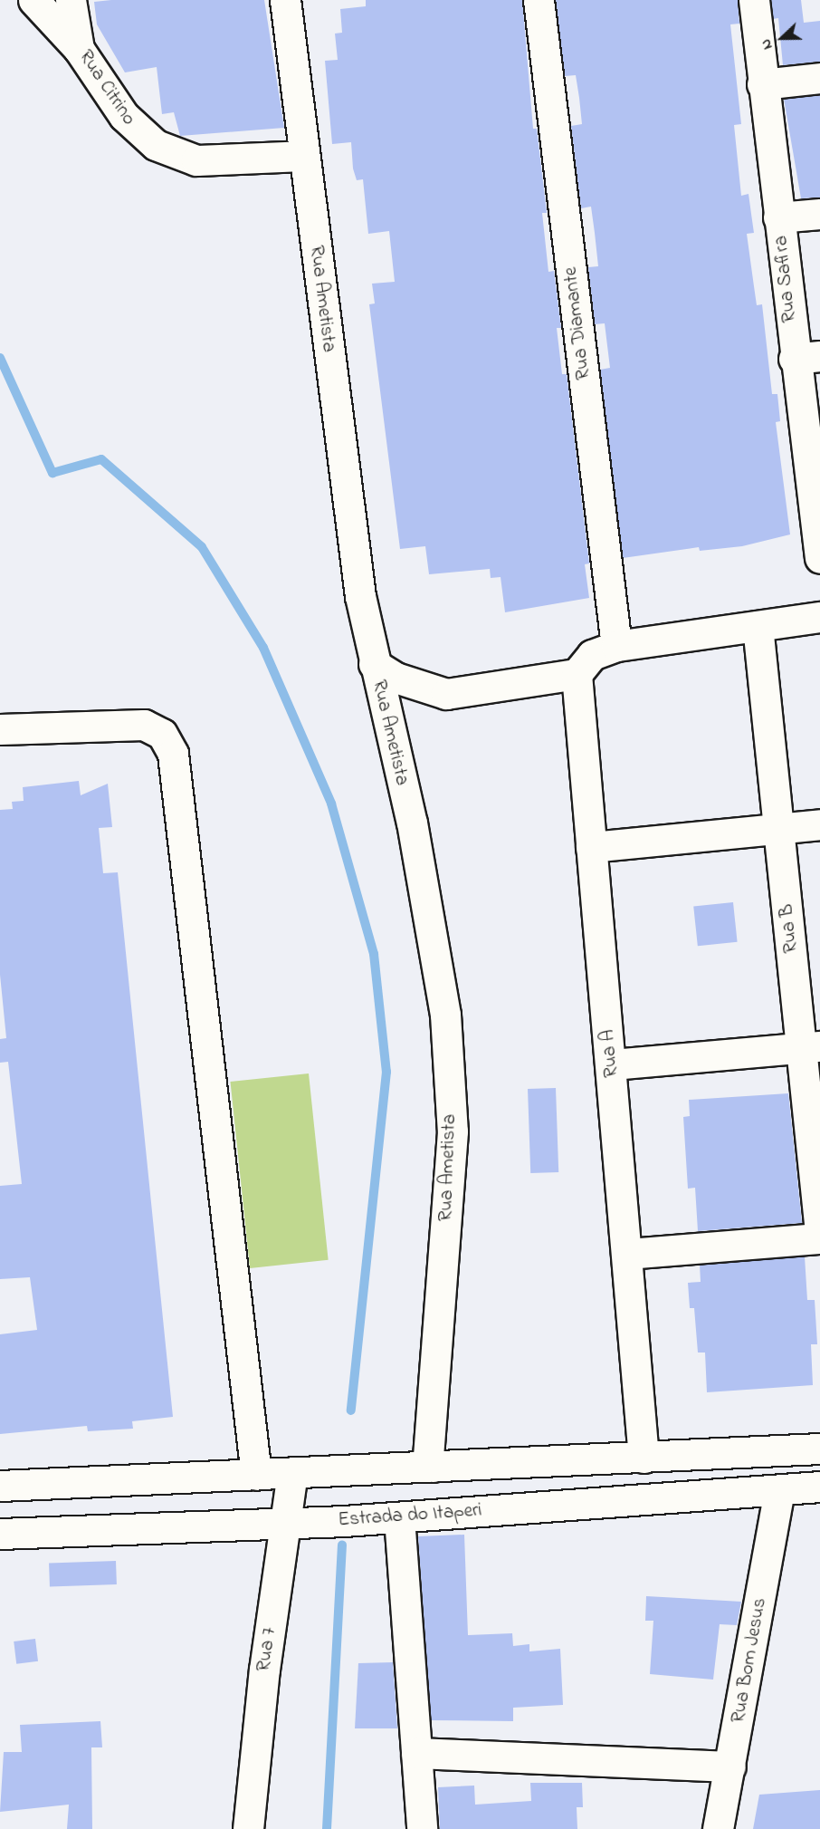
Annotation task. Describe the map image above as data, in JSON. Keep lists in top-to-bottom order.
{
  "streets": {
    "street": [
      "Rua Citrino",
      "Rua Safira",
      "Rua Ametista",
      "Rua Diamante",
      "Rua B",
      "Rua A",
      "Estrada do Itaperi",
      "Rua 7",
      "Rua Bom Jesus"
    ]
  },
  "crossings": [
    ["Rua Citrino", "Rua Ametista"],
    ["Rua Diamante", "Rua A"],
    ["Estrada do Itaperi", "Rua 7"],
    ["Estrada do Itaperi", "Rua Bom Jesus"]
  ],
  "north": "left"
}
